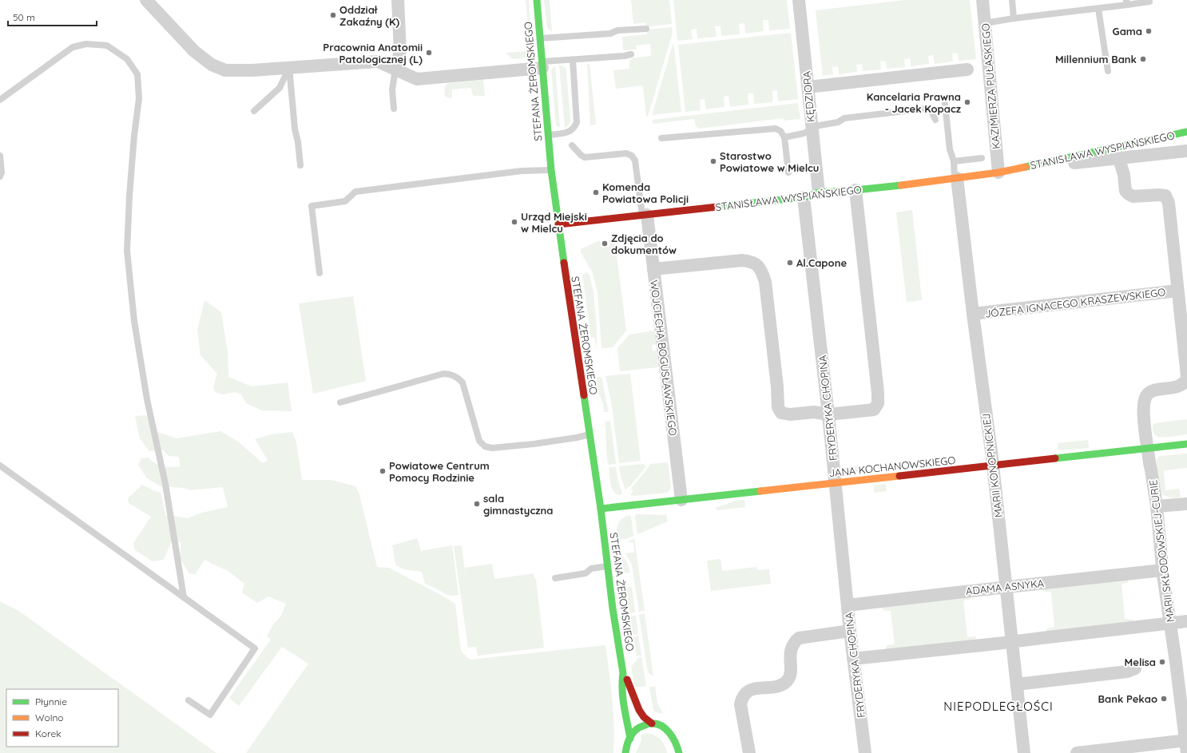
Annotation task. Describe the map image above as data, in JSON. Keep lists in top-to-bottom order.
{
  "streets": {
    "street": [
      "STEFANA ŻEROMSKIEGO",
      "KAZIMIERZA PUŁASKIEGO",
      "KĘDZIORA",
      "STANISŁAWA WYSPIAŃSKIEGO",
      "JÓZEFA IGNACEGO KRASZEWSKIEGO",
      "WOJCIECHA BOGUSŁAWSKIEGO",
      "FRYDERYKA CHOPINA",
      "MARII KONOPNICKIEJ",
      "JANA KOCHANOWSKIEGO",
      "MARII SKŁODOWSKIEJ-CURIE",
      "ADAMA ASNYKA"
    ]
  },
  "crossings": [
    ["STEFANA ŻEROMSKIEGO", "STANISŁAWA WYSPIAŃSKIEGO"],
    ["STEFANA ŻEROMSKIEGO", "JANA KOCHANOWSKIEGO"],
    ["KAZIMIERZA PUŁASKIEGO", "STANISŁAWA WYSPIAŃSKIEGO"],
    ["KĘDZIORA", "STANISŁAWA WYSPIAŃSKIEGO"],
    ["STANISŁAWA WYSPIAŃSKIEGO", "WOJCIECHA BOGUSŁAWSKIEGO"],
    ["STANISŁAWA WYSPIAŃSKIEGO", "FRYDERYKA CHOPINA"],
    ["STANISŁAWA WYSPIAŃSKIEGO", "MARII KONOPNICKIEJ"],
    ["STANISŁAWA WYSPIAŃSKIEGO", "MARII SKŁODOWSKIEJ-CURIE"],
    ["JÓZEFA IGNACEGO KRASZEWSKIEGO", "MARII KONOPNICKIEJ"],
    ["JÓZEFA IGNACEGO KRASZEWSKIEGO", "MARII SKŁODOWSKIEJ-CURIE"],
    ["WOJCIECHA BOGUSŁAWSKIEGO", "JANA KOCHANOWSKIEGO"],
    ["FRYDERYKA CHOPINA", "JANA KOCHANOWSKIEGO"],
    ["FRYDERYKA CHOPINA", "ADAMA ASNYKA"],
    ["MARII KONOPNICKIEJ", "JANA KOCHANOWSKIEGO"],
    ["MARII KONOPNICKIEJ", "ADAMA ASNYKA"],
    ["JANA KOCHANOWSKIEGO", "MARII SKŁODOWSKIEJ-CURIE"],
    ["MARII SKŁODOWSKIEJ-CURIE", "ADAMA ASNYKA"]
  ],
  "districts": ["NIEPODLEGŁOŚCI"],
  "places": [
    "Oddział Zakaźny (K)",
    "Gama",
    "Pracownia Anatomii Patologicznej (L)",
    "Millennium Bank",
    "Kancelaria Prawna - Jacek Kopacz",
    "Starostwo Powiatowe w Mielcu",
    "Komenda Powiatowa Policji",
    "Urząd Miejski w Mielcu",
    "Zdjęcia do dokumentów",
    "Al.Capone",
    "Powiatowe Centrum Pomocy Rodzinie",
    "sala gimnastyczna",
    "Melisa",
    "Bank Pekao"
  ],
  "legend": ["Płynnie", "Wolno", "Korek"],
  "scale_bar": "50 m"
}
